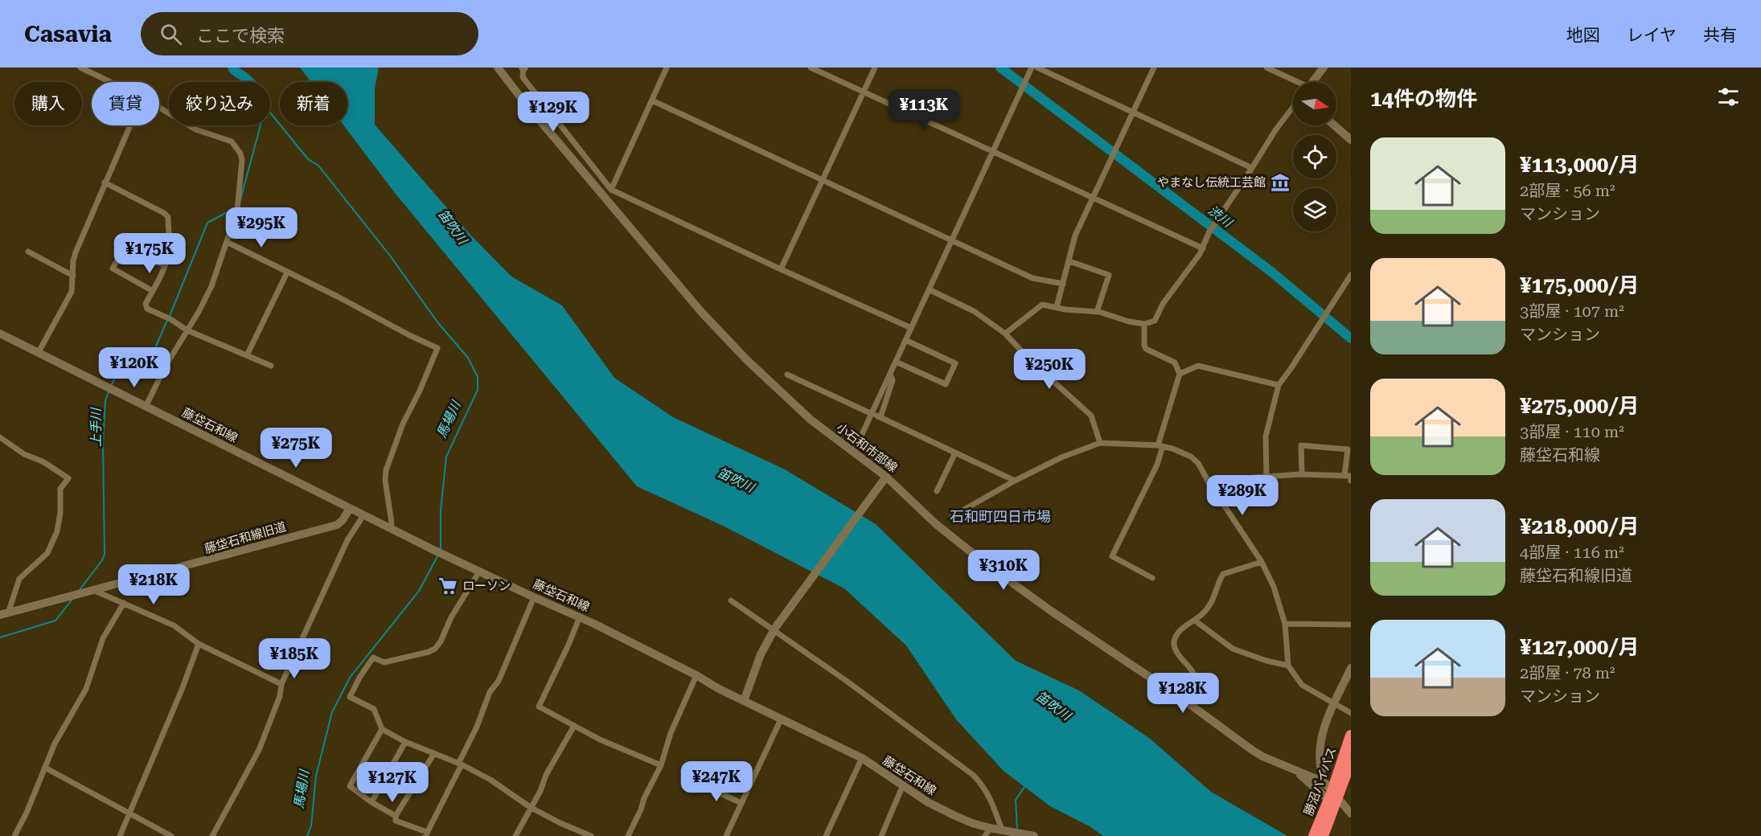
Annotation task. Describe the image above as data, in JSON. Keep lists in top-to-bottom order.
{
  "streets": {
    "highway": ["勝沼バイパス"],
    "main road": ["藤垈石和線", "小石和市部線", "藤垈石和線旧道"]
  },
  "crossings": [
    ["藤垈石和線", "藤垈石和線旧道"]
  ],
  "districts": ["石和町四日市場"],
  "water": [
    "渋川",
    "笛吹川",
    "馬場川",
    "上手川"
  ],
  "places": {
    "museum": ["やまなし伝統工芸館"],
    "supermarket": ["ローソン"]
  },
  "north": "right",
  "page": {
    "header": "Casavia",
    "search": "ここで検索",
    "nav": ["地図", "レイヤ", "共有"],
    "heading": "14件の物件",
    "chip": [
      "購入",
      "賃貸",
      "絞り込み",
      "新着"
    ],
    "price": [
      "¥113K",
      "¥129K",
      "¥295K",
      "¥175K",
      "¥120K",
      "¥250K",
      "¥275K",
      "¥289K",
      "¥310K",
      "¥218K",
      "¥185K",
      "¥128K",
      "¥247K",
      "¥127K"
    ],
    "list": [
      {
        "name": "¥113,000/月",
        "note": "2部屋 · 56 m² · マンション"
      },
      {
        "name": "¥175,000/月",
        "note": "3部屋 · 107 m² · マンション"
      },
      {
        "name": "¥275,000/月",
        "note": "3部屋 · 110 m² · 藤垈石和線"
      },
      {
        "name": "¥218,000/月",
        "note": "4部屋 · 116 m² · 藤垈石和線旧道"
      },
      {
        "name": "¥127,000/月",
        "note": "2部屋 · 78 m² · マンション"
      }
    ]
  }
}
